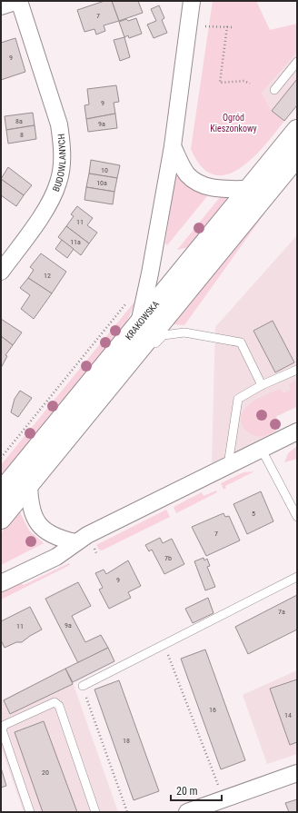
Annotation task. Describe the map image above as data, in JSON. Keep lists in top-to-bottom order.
{
  "streets": {
    "main road": ["KRAKOWSKA"],
    "street": ["BUDOWLANYCH"]
  },
  "parks": ["Ogród Kieszonkowy"],
  "house_numbers": [
    "7",
    "9",
    "9",
    "8a",
    "9a",
    "8",
    "10",
    "10a",
    "11",
    "11a",
    "12",
    "5",
    "7",
    "7b",
    "9",
    "7a",
    "9a",
    "11",
    "16",
    "14",
    "18",
    "20"
  ],
  "scale_bar": "20 m"
}
